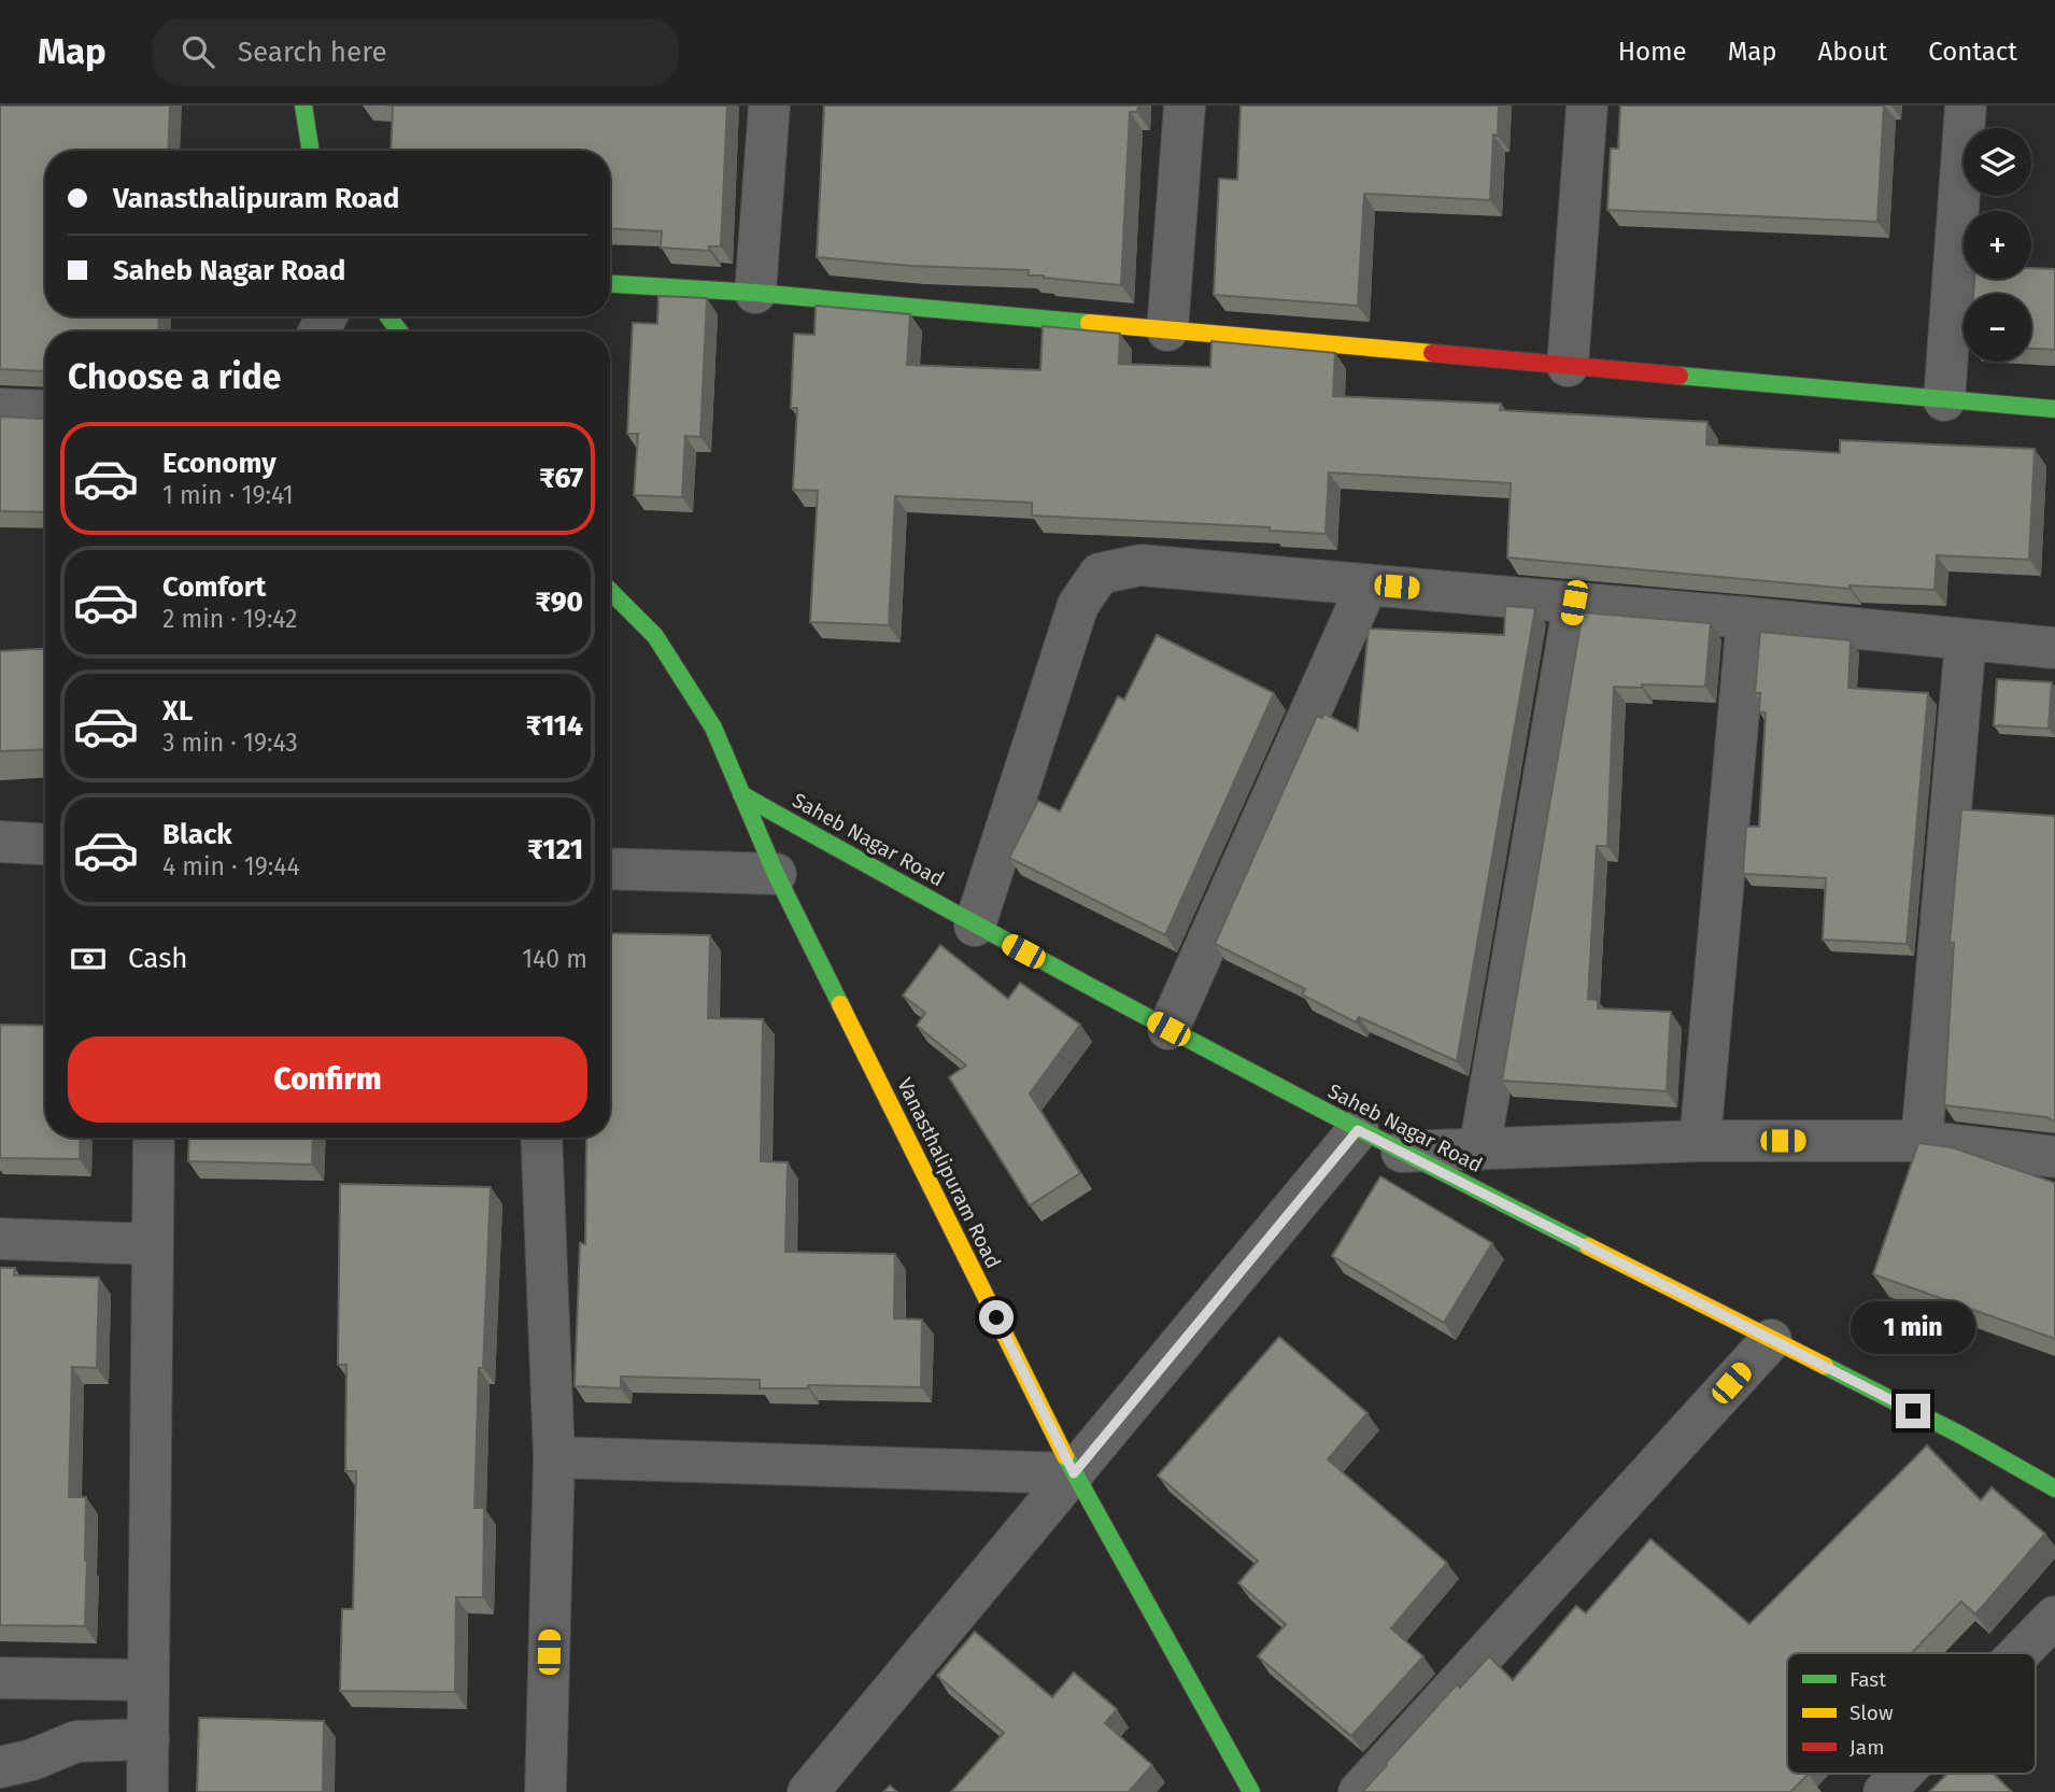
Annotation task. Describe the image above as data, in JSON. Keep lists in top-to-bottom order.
{
  "streets": {
    "street": ["Saheb Nagar Road", "Vanasthalipuram Road"]
  },
  "crossings": [
    ["Saheb Nagar Road", "Vanasthalipuram Road"]
  ],
  "legend": ["Fast", "Slow", "Jam"],
  "page": {
    "header": "Map",
    "search": "Search here",
    "nav": [
      "Home",
      "Map",
      "About",
      "Contact"
    ],
    "map_buttons": ["+", "−"],
    "banner": ["Vanasthalipuram Road", "Saheb Nagar Road"],
    "heading": "Choose a ride",
    "list": [
      {
        "name": "Economy",
        "note": "1 min · 19:41",
        "value": "₹67"
      },
      {
        "name": "Comfort",
        "note": "2 min · 19:42",
        "value": "₹90"
      },
      {
        "name": "XL",
        "note": "3 min · 19:43",
        "value": "₹114"
      },
      {
        "name": "Black",
        "note": "4 min · 19:44",
        "value": "₹121"
      }
    ],
    "pay": ["Cash", "140 m"],
    "buttons": "Confirm",
    "bubble": "1 min"
  }
}
